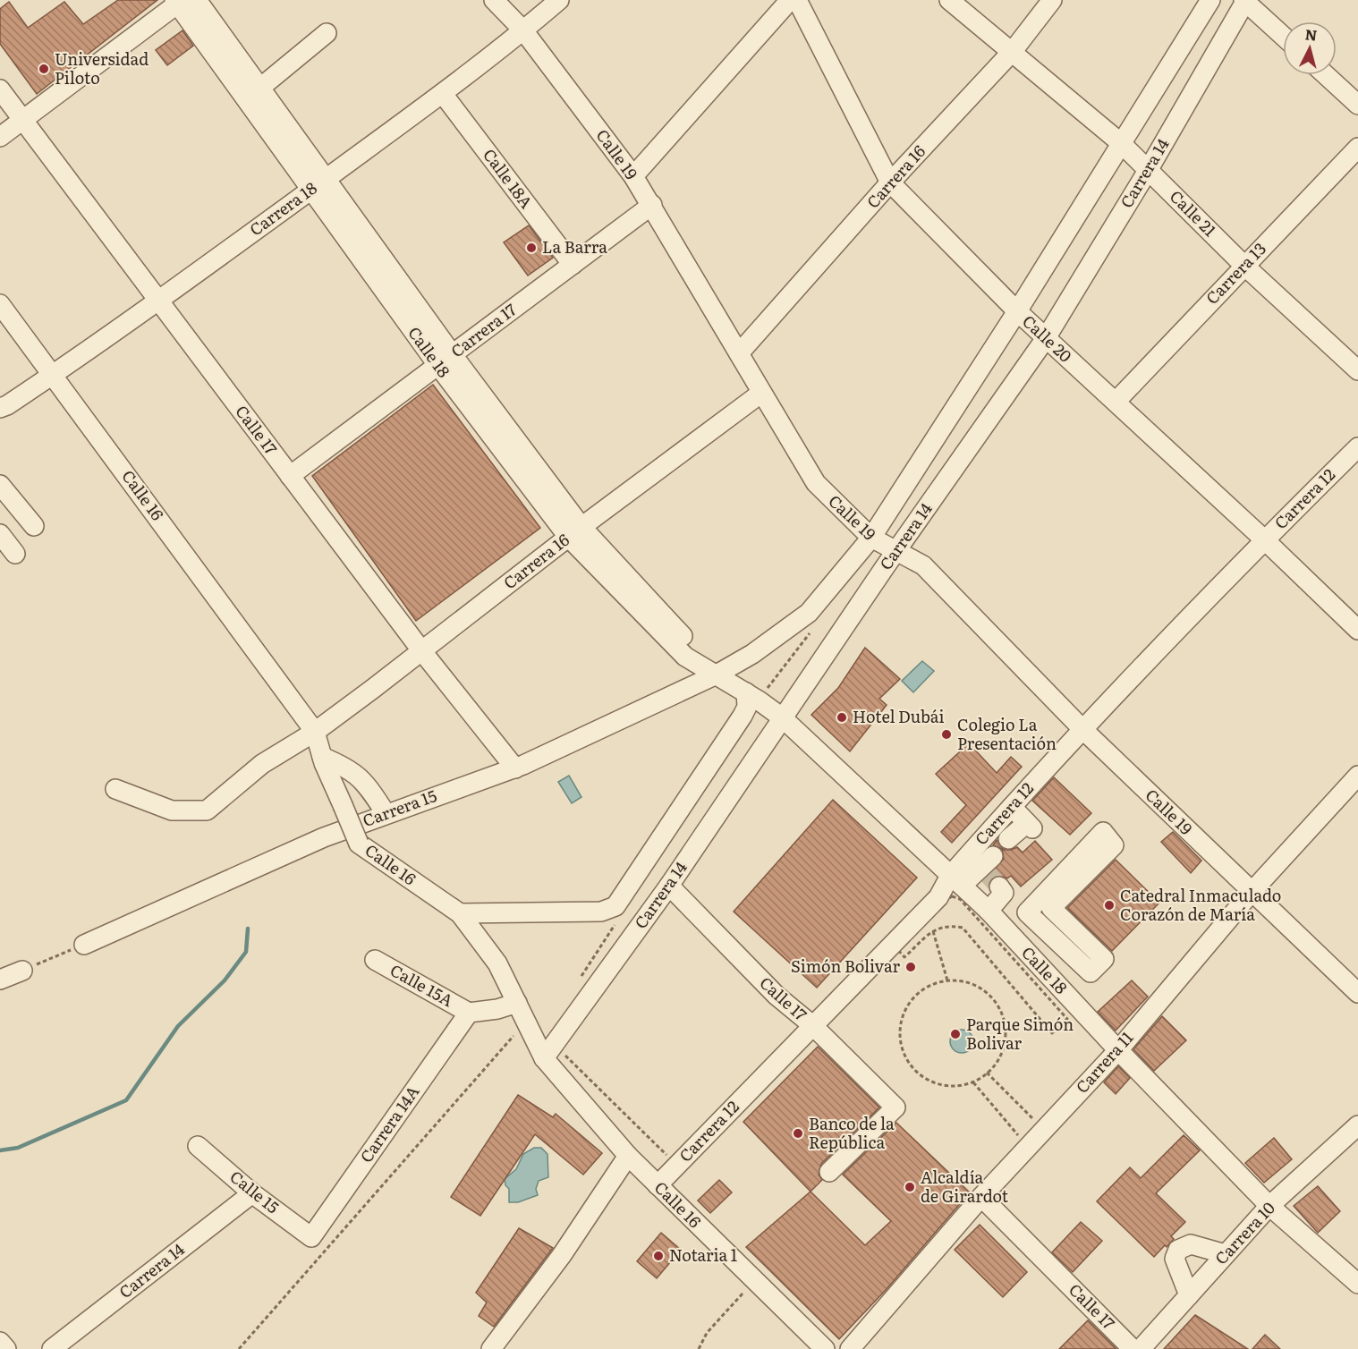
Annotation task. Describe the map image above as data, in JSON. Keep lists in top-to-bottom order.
{
  "streets": {
    "street": [
      "Calle 19",
      "Carrera 14",
      "Carrera 16",
      "Calle 18A",
      "Carrera 18",
      "Calle 21",
      "Carrera 13",
      "Carrera 17",
      "Calle 20",
      "Calle 18",
      "Calle 17",
      "Calle 16",
      "Carrera 12",
      "Carrera 15",
      "Calle 15A",
      "Carrera 11",
      "Carrera 14A",
      "Calle 15",
      "Carrera 10"
    ]
  },
  "crossings": [
    ["Calle 19", "Carrera 14"],
    ["Calle 19", "Carrera 16"],
    ["Calle 19", "Carrera 18"],
    ["Calle 19", "Carrera 17"],
    ["Calle 19", "Carrera 12"],
    ["Calle 19", "Carrera 11"],
    ["Carrera 14", "Calle 21"],
    ["Carrera 14", "Calle 20"],
    ["Carrera 14", "Calle 18"],
    ["Carrera 14", "Calle 17"],
    ["Carrera 14", "Calle 16"],
    ["Carrera 14", "Carrera 15"],
    ["Carrera 14", "Calle 15"],
    ["Carrera 16", "Calle 21"],
    ["Carrera 16", "Calle 20"],
    ["Carrera 16", "Calle 18"],
    ["Carrera 16", "Calle 17"],
    ["Carrera 16", "Calle 16"],
    ["Calle 18A", "Carrera 18"],
    ["Calle 18A", "Carrera 17"],
    ["Carrera 18", "Calle 18"],
    ["Carrera 18", "Calle 17"],
    ["Carrera 18", "Calle 16"],
    ["Calle 21", "Carrera 13"],
    ["Carrera 13", "Calle 20"],
    ["Carrera 17", "Calle 18"],
    ["Carrera 17", "Calle 17"],
    ["Calle 20", "Carrera 12"],
    ["Calle 18", "Carrera 12"],
    ["Calle 18", "Carrera 15"],
    ["Calle 18", "Carrera 11"],
    ["Calle 18", "Carrera 10"],
    ["Calle 17", "Carrera 12"],
    ["Calle 17", "Carrera 15"],
    ["Calle 17", "Carrera 11"],
    ["Calle 16", "Carrera 12"],
    ["Calle 15A", "Carrera 14A"],
    ["Carrera 14A", "Calle 15"]
  ],
  "places": [
    "Universidad Piloto",
    "La Barra",
    "Hotel Dubái",
    "Colegio La Presentación",
    "Catedral Inmaculado Corazón de María",
    "Simón Bolivar",
    "Parque Simón Bolivar",
    "Banco de la República",
    "Alcaldía de Girardot",
    "Notaria 1"
  ],
  "north": "top"
}
